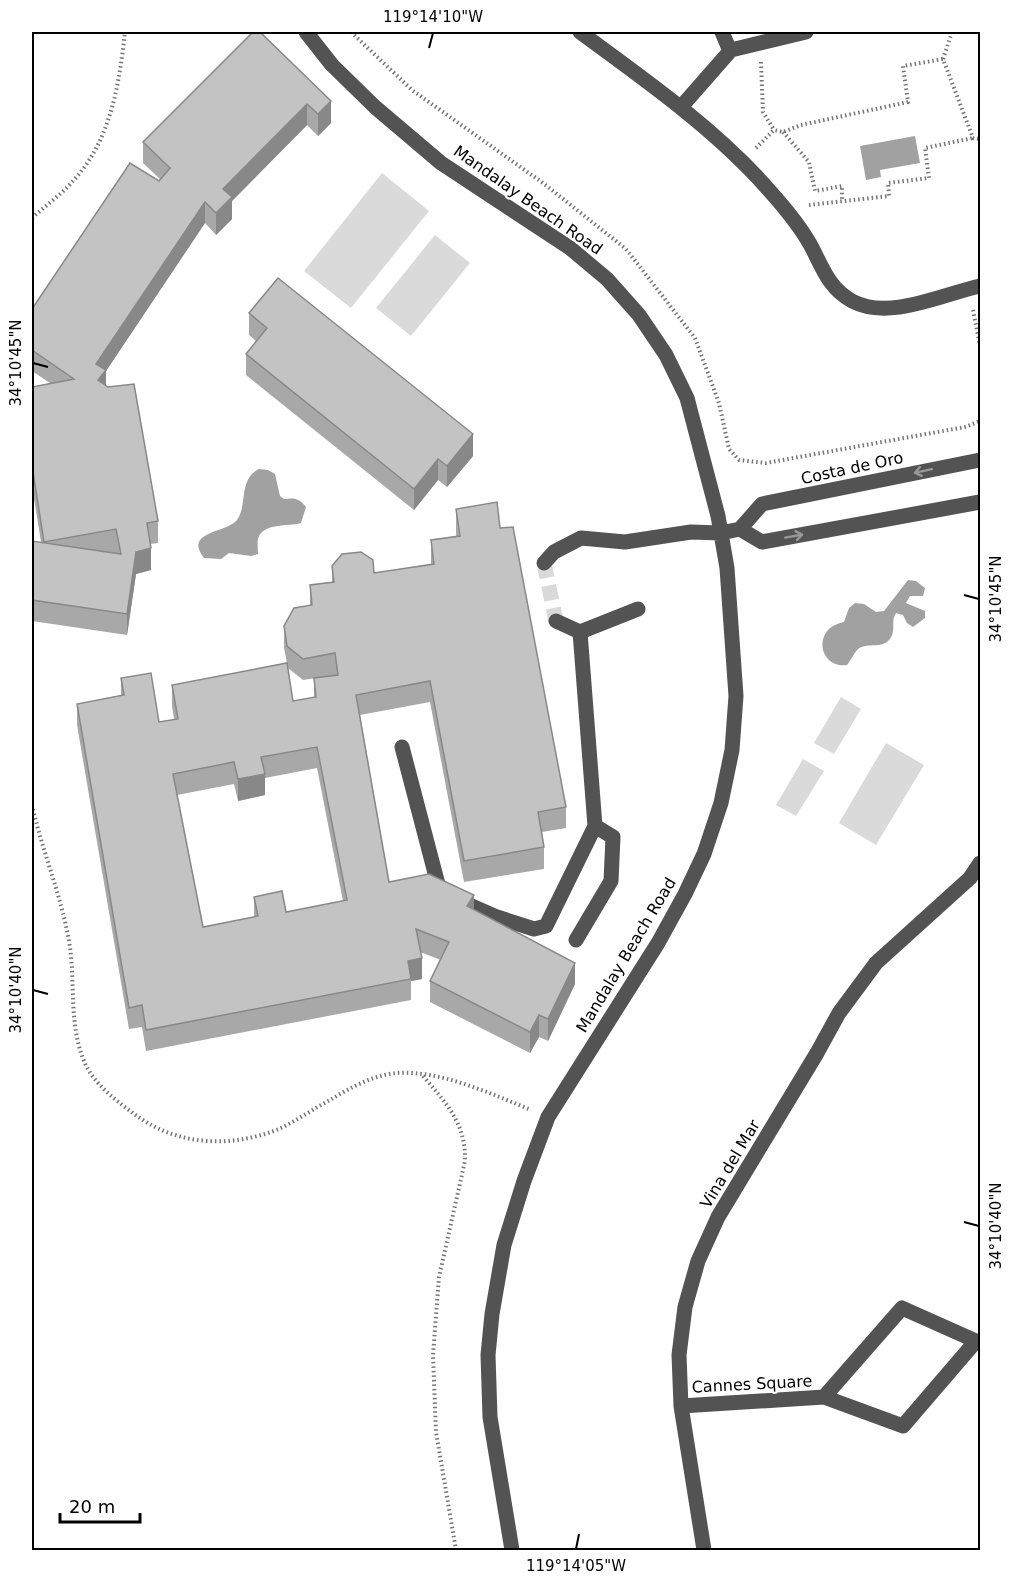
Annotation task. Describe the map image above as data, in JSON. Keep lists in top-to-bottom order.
{
  "streets": {
    "street": [
      "Mandalay Beach Road",
      "Costa de Oro",
      "Vina del Mar",
      "Cannes Square"
    ]
  },
  "crossings": [
    ["Vina del Mar", "Cannes Square"]
  ],
  "scale_bar": "20 m",
  "coordinates": [
    "119°14'10\"W",
    "34°10'45\"N",
    "34°10'40\"N",
    "119°14'05\"W"
  ]
}
